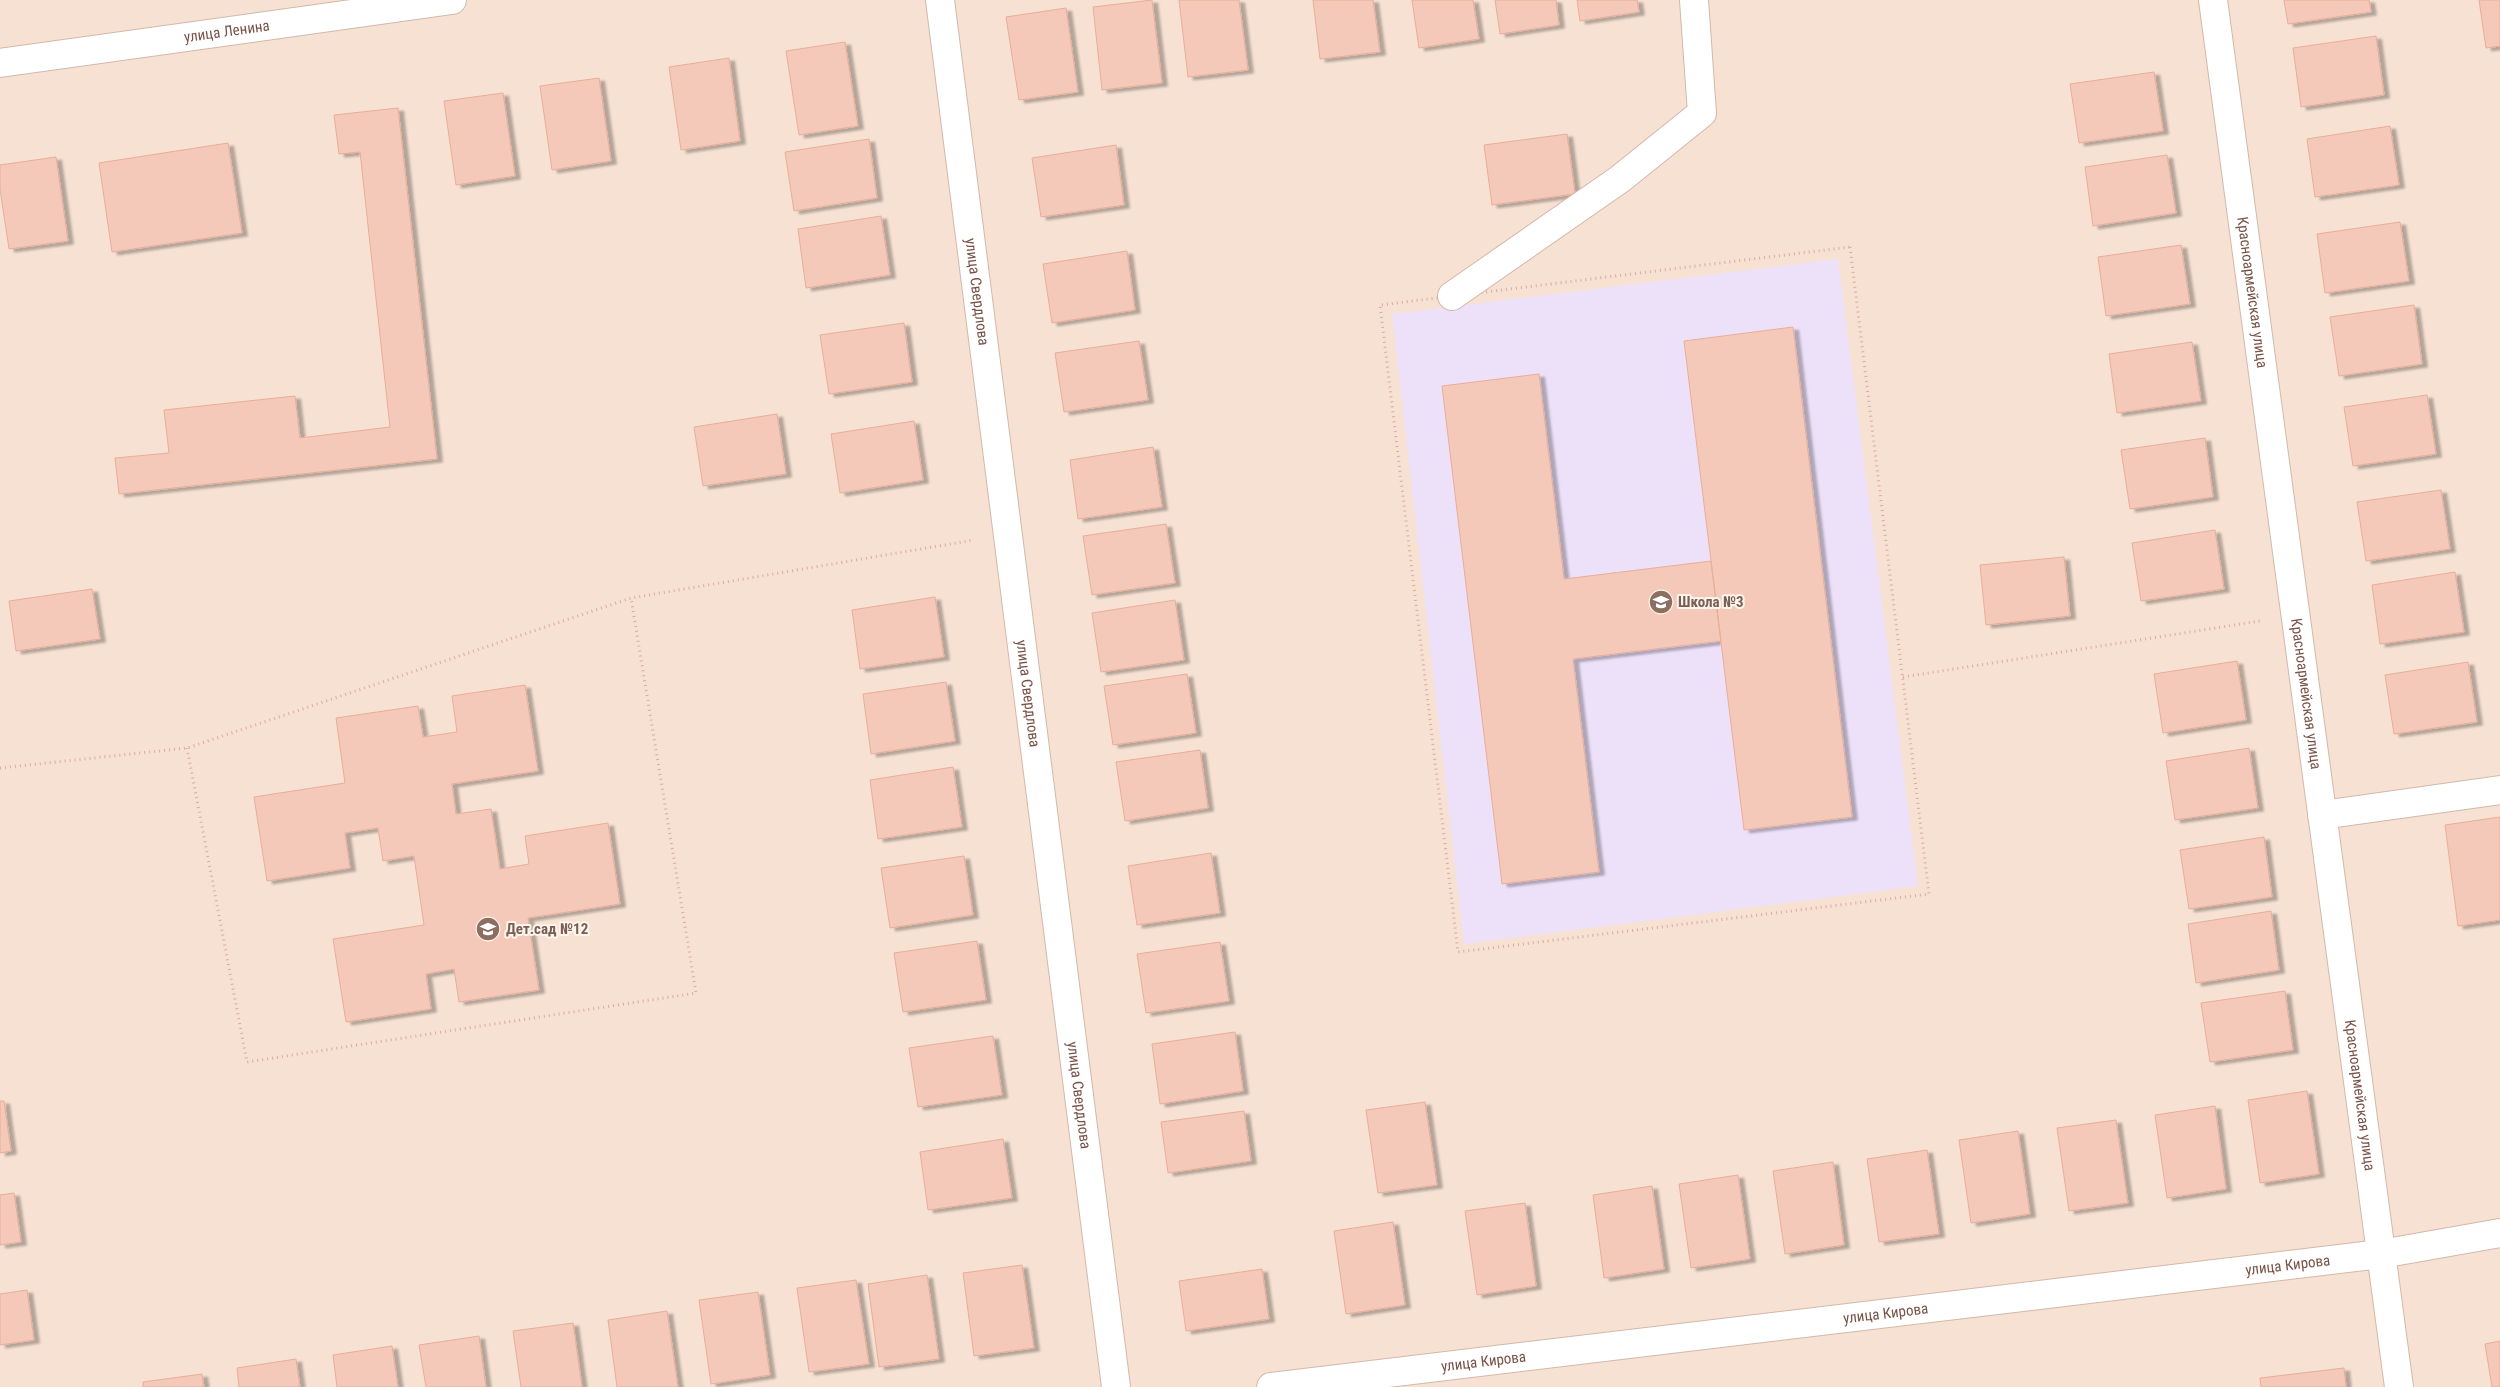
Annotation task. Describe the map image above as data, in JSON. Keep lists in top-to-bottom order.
{
  "streets": {
    "street": [
      "улица Ленина",
      "улица Свердлова",
      "Красноармейская улица",
      "улица Кирова"
    ]
  },
  "crossings": [
    ["Красноармейская улица", "улица Кирова"]
  ],
  "places": {
    "school or university": ["Школа №3", "Дет.сад №12"]
  }
}
